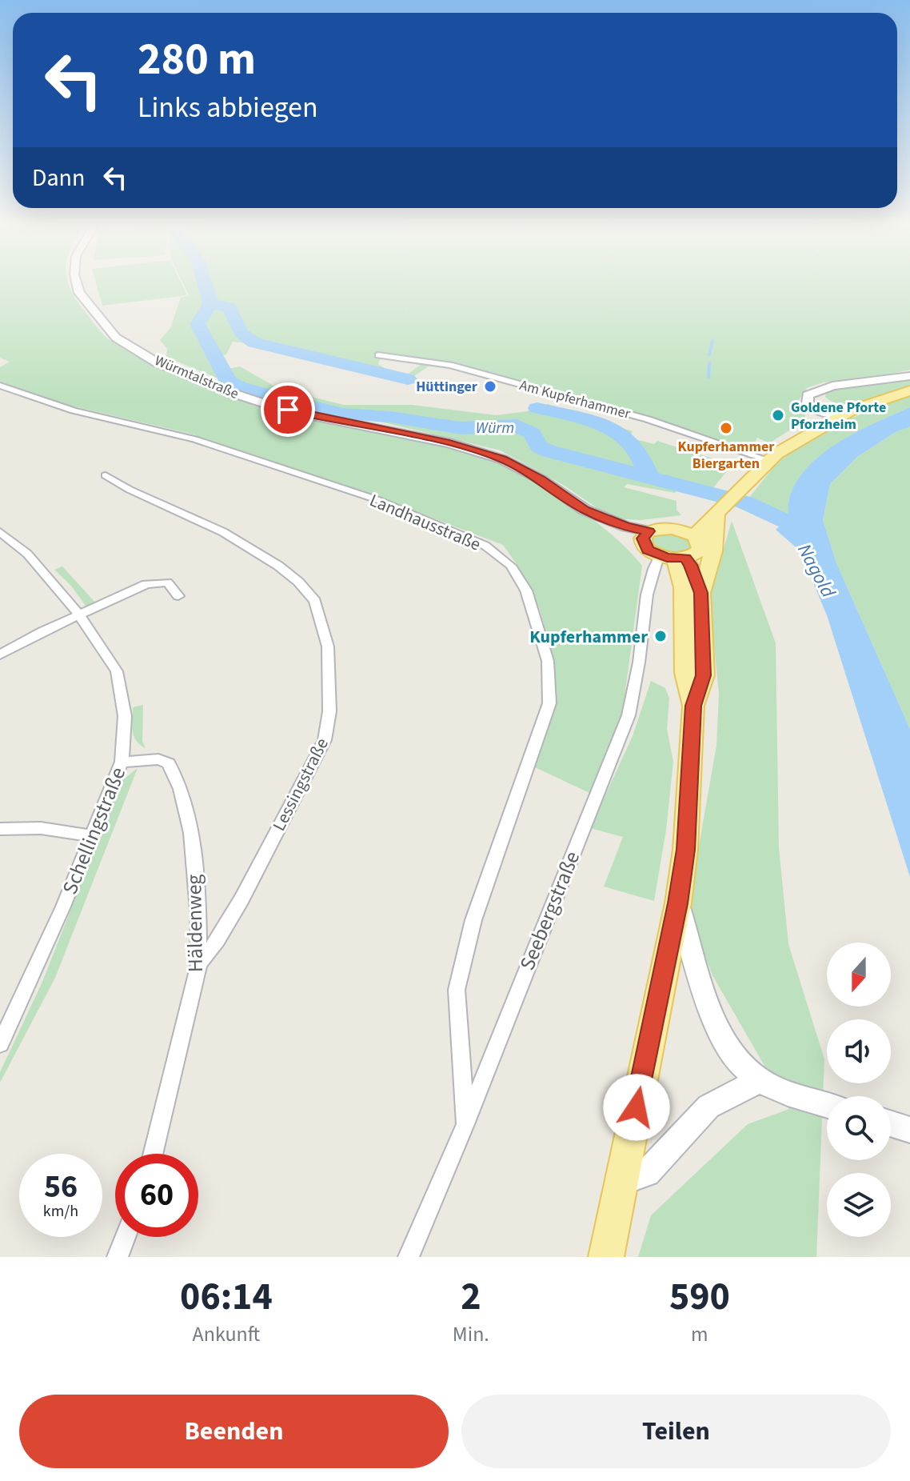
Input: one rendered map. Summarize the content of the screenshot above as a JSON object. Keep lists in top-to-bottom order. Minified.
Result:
{"streets":{"main road":["Würmtalstraße"],"street":["Am Kupferhammer","Landhausstraße","Lessingstraße","Schellingstraße","Seebergstraße","Häldenweg"]},"crossings":[["Landhausstraße","Seebergstraße"],["Lessingstraße","Häldenweg"],["Schellingstraße","Häldenweg"]],"water":["Würm","Nagold"],"places":["Hüttinger","Goldene Pforte Pforzheim","Kupferhammer Biergarten","Kupferhammer"],"north":"bottom","page":{"turn":["280 m","Links abbiegen"],"then":"Dann","speed":"56 km/h","limit":"60","eta":["06:14","Ankunft","2","Min.","590","m"],"buttons":["Beenden","Teilen"]}}
